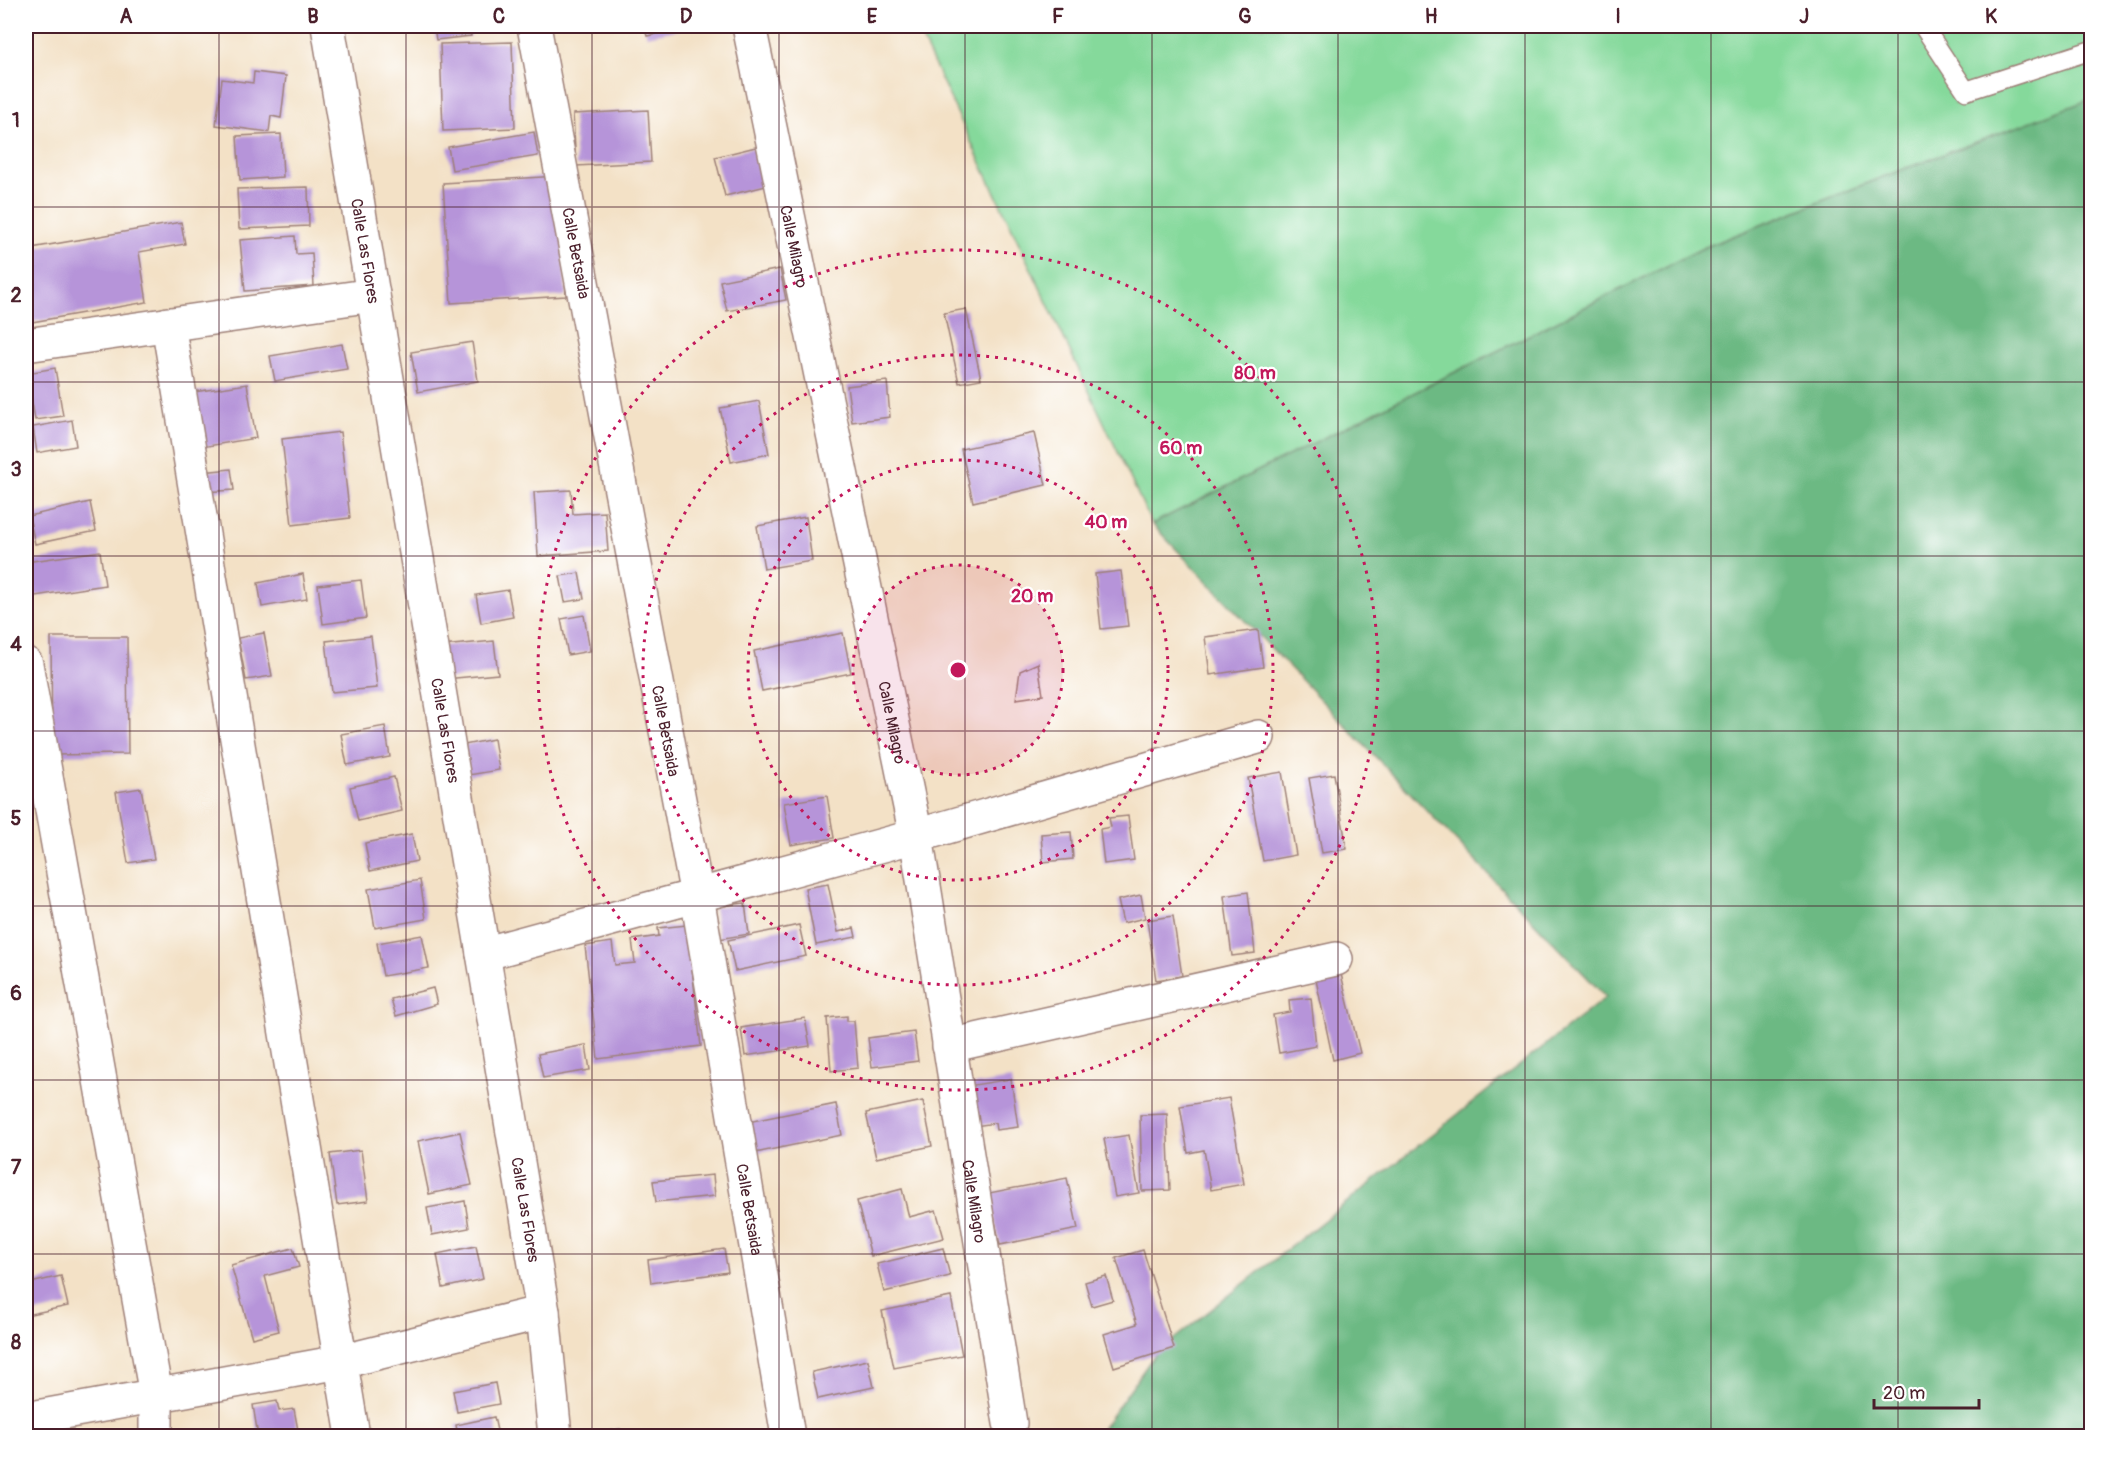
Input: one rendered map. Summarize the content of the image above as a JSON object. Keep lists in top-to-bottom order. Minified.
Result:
{"streets":{"street":["Calle Milagro","Calle Las Flores","Calle Betsaida"]},"scale_bar":"20 m","grid":{"columns":["A","B","C","D","E","F","G","H","I","J","K"],"rows":["1","2","3","4","5","6","7","8"]},"rings":["80 m","60 m","40 m","20 m"]}
